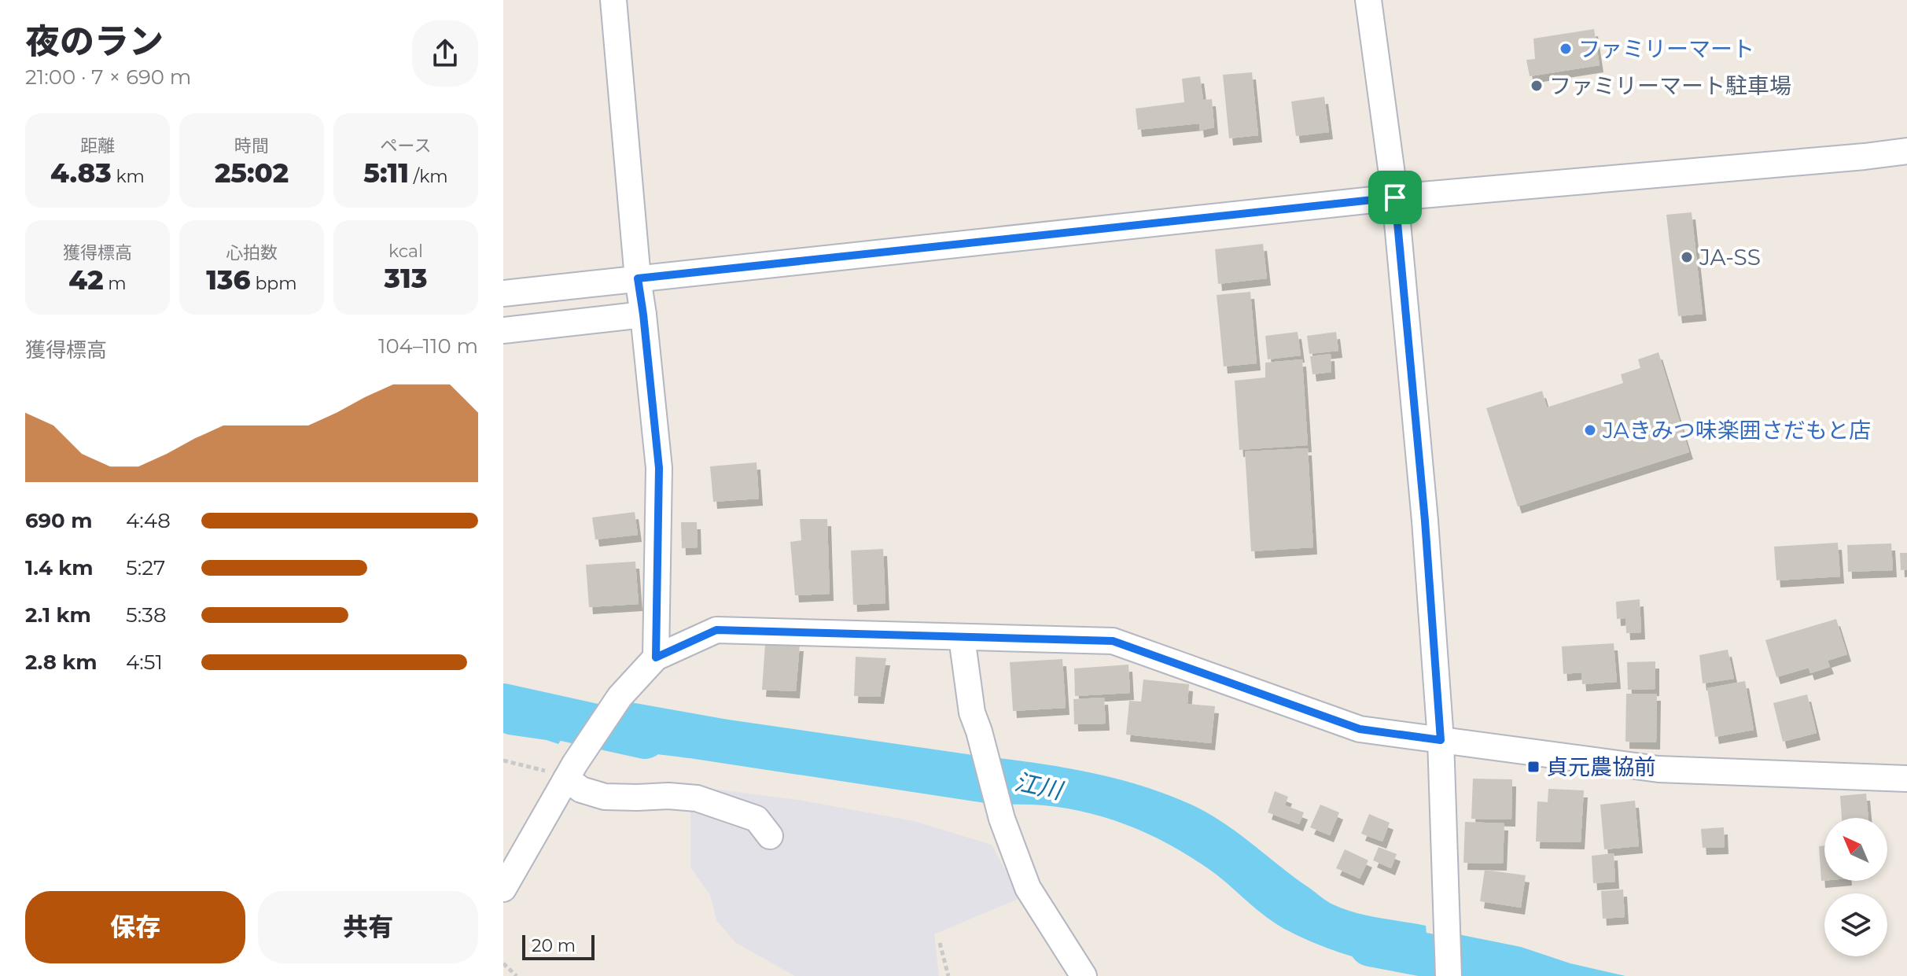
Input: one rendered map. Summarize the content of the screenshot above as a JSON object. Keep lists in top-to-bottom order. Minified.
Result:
{"water":["江川"],"places":{"other":["ファミリーマート","ファミリーマート駐車場","JA-SS","JAきみつ味楽囲さだもと店"],"transit":["貞元農協前"]},"scale_bar":"20 m","north":"top left","page":{"heading":["夜のラン","21:00 · 7 × 690 m"],"stats":[["距離","4.83 km"],["時間","25:02"],["ペース","5:11 /km"],["獲得標高","42 m"],["心拍数","136 bpm"],["kcal","313"]],"chart":["獲得標高","104–110 m"],"list":[{"name":"690 m","note":"4:48"},{"name":"1.4 km","note":"5:27"},{"name":"2.1 km","note":"5:38"},{"name":"2.8 km","note":"4:51"}],"buttons":["保存","共有"],"scale":"20 m"}}
